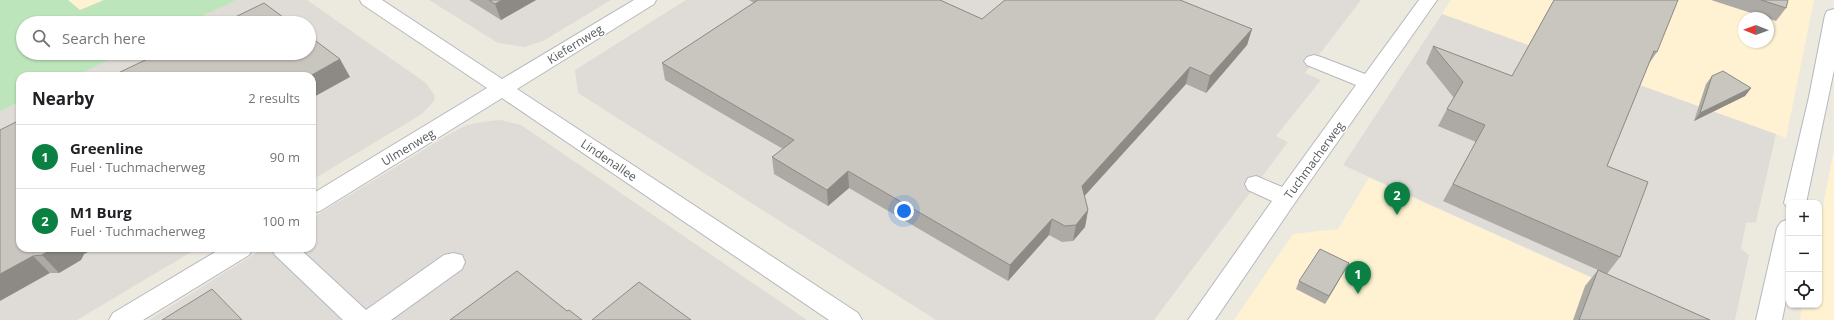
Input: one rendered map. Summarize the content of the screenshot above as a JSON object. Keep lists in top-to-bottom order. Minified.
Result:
{"streets":{"street":["Kiefernweg","Ulmenweg","Lindenallee","Tuchmacherweg"]},"crossings":[["Kiefernweg","Ulmenweg"],["Kiefernweg","Lindenallee"],["Ulmenweg","Lindenallee"]],"north":"left","page":{"search":"Search here","heading":["Nearby","2 results"],"list":[{"mark":"1","name":"Greenline","note":"Fuel · Tuchmacherweg","value":"90 m"},{"mark":"2","name":"M1 Burg","note":"Fuel · Tuchmacherweg","value":"100 m"}],"pins":["2","1"],"map_buttons":["+","−"]}}
